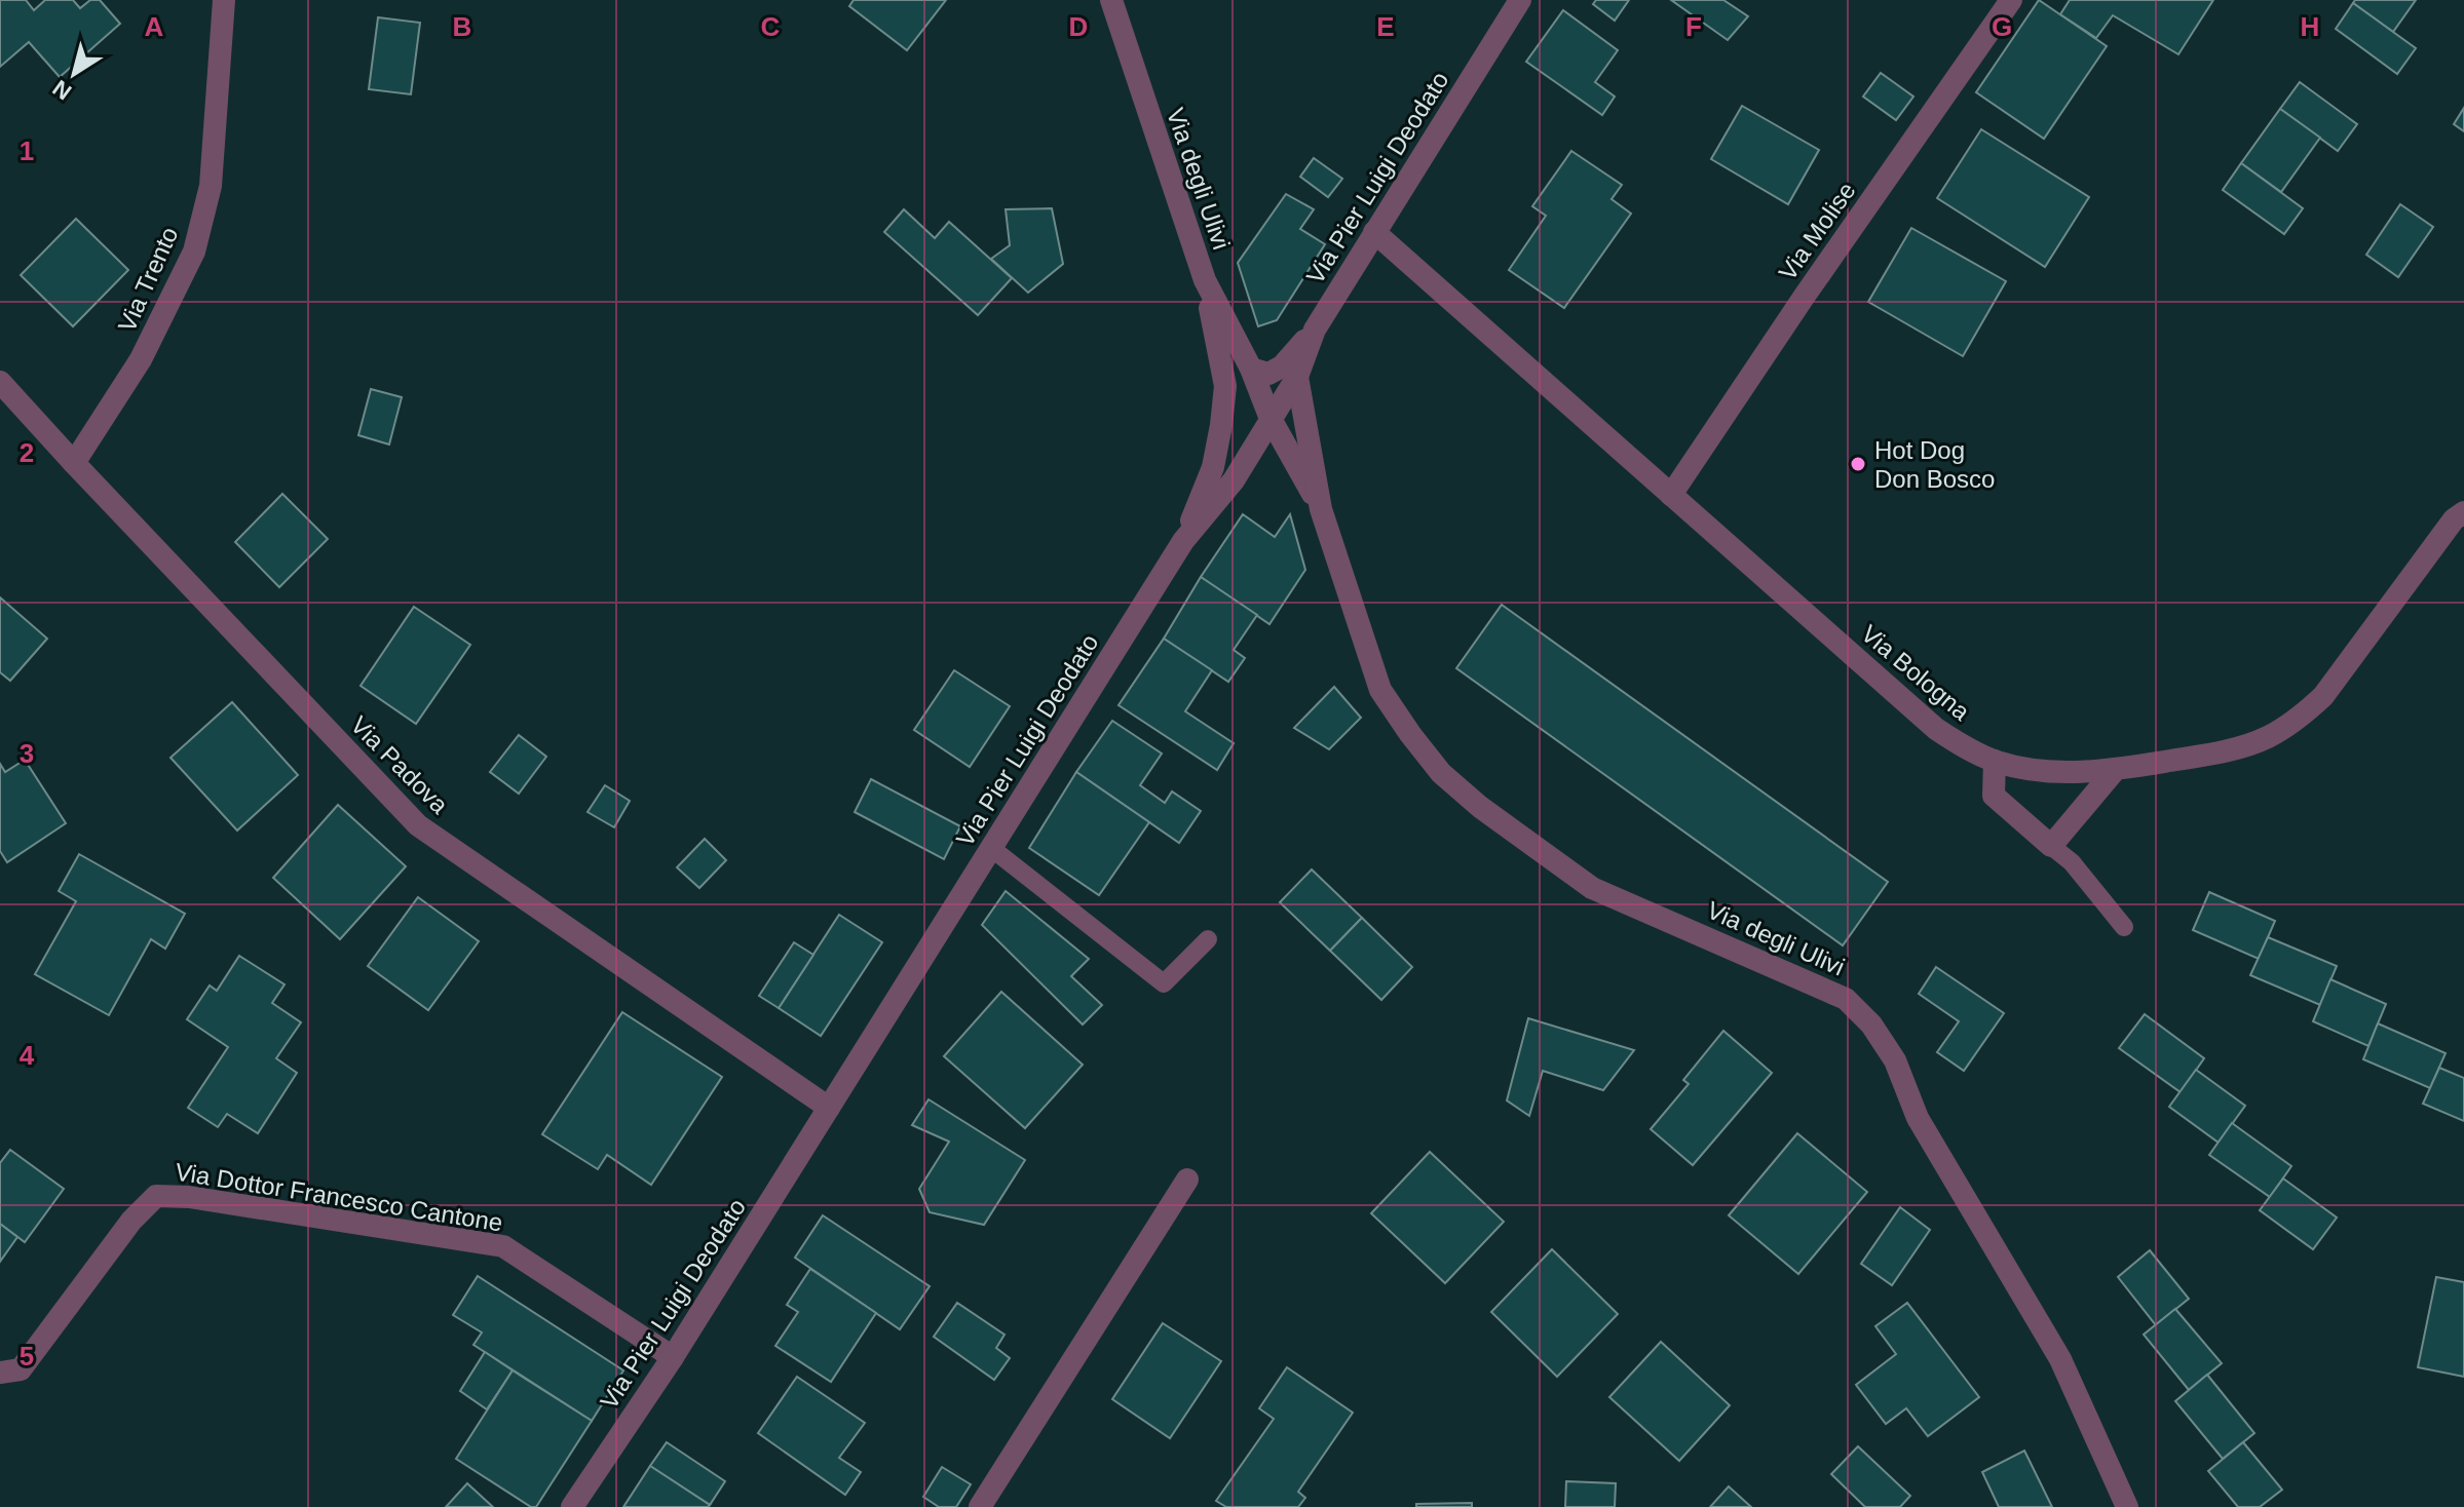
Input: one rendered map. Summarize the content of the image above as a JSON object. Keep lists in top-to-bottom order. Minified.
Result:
{"streets":{"street":["Via Pier Luigi Deodato","Via degli Ulivi","Via Molise","Via Trento","Via Bologna","Via Padova","Via Dottor Francesco Cantone"]},"crossings":[["Via Pier Luigi Deodato","Via degli Ulivi"],["Via Pier Luigi Deodato","Via Bologna"],["Via Pier Luigi Deodato","Via Padova"],["Via Pier Luigi Deodato","Via Dottor Francesco Cantone"],["Via Molise","Via Bologna"],["Via Trento","Via Padova"]],"places":["Hot Dog Don Bosco"],"north":"bottom left","grid":{"columns":["A","B","C","D","E","F","G","H"],"rows":["1","2","3","4","5"]}}
